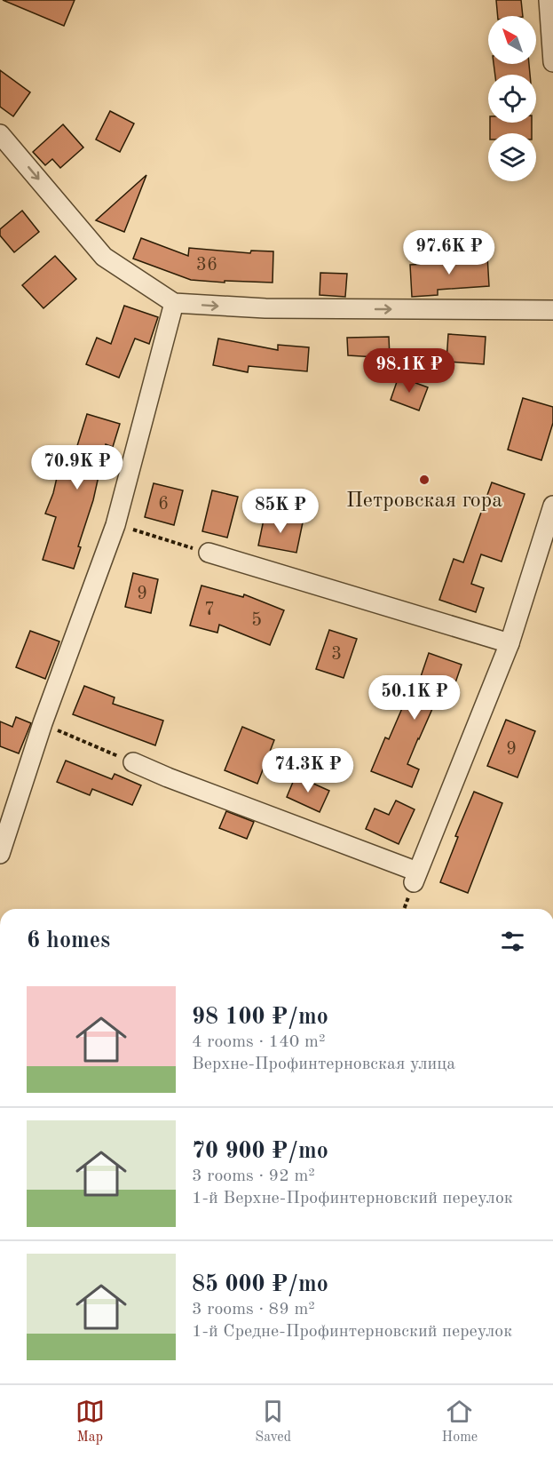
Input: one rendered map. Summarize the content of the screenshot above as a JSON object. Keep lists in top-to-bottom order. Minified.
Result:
{"places":["Петровская гора"],"house_numbers":["36","6","9","7","5","3","9"],"north":"top left","page":{"price":["97.6K ₽","98.1K ₽","70.9K ₽","85K ₽","50.1K ₽","74.3K ₽"],"heading":"6 homes","list":[{"name":"98 100 ₽/mo","note":"4 rooms · 140 m² · Верхне-Профинтерновская улица"},{"name":"70 900 ₽/mo","note":"3 rooms · 92 m² · 1-й Верхне-Профинтерновский переулок"},{"name":"85 000 ₽/mo","note":"3 rooms · 89 m² · 1-й Средне-Профинтерновский переулок"}],"tabs":["Map","Saved","Home"]}}
